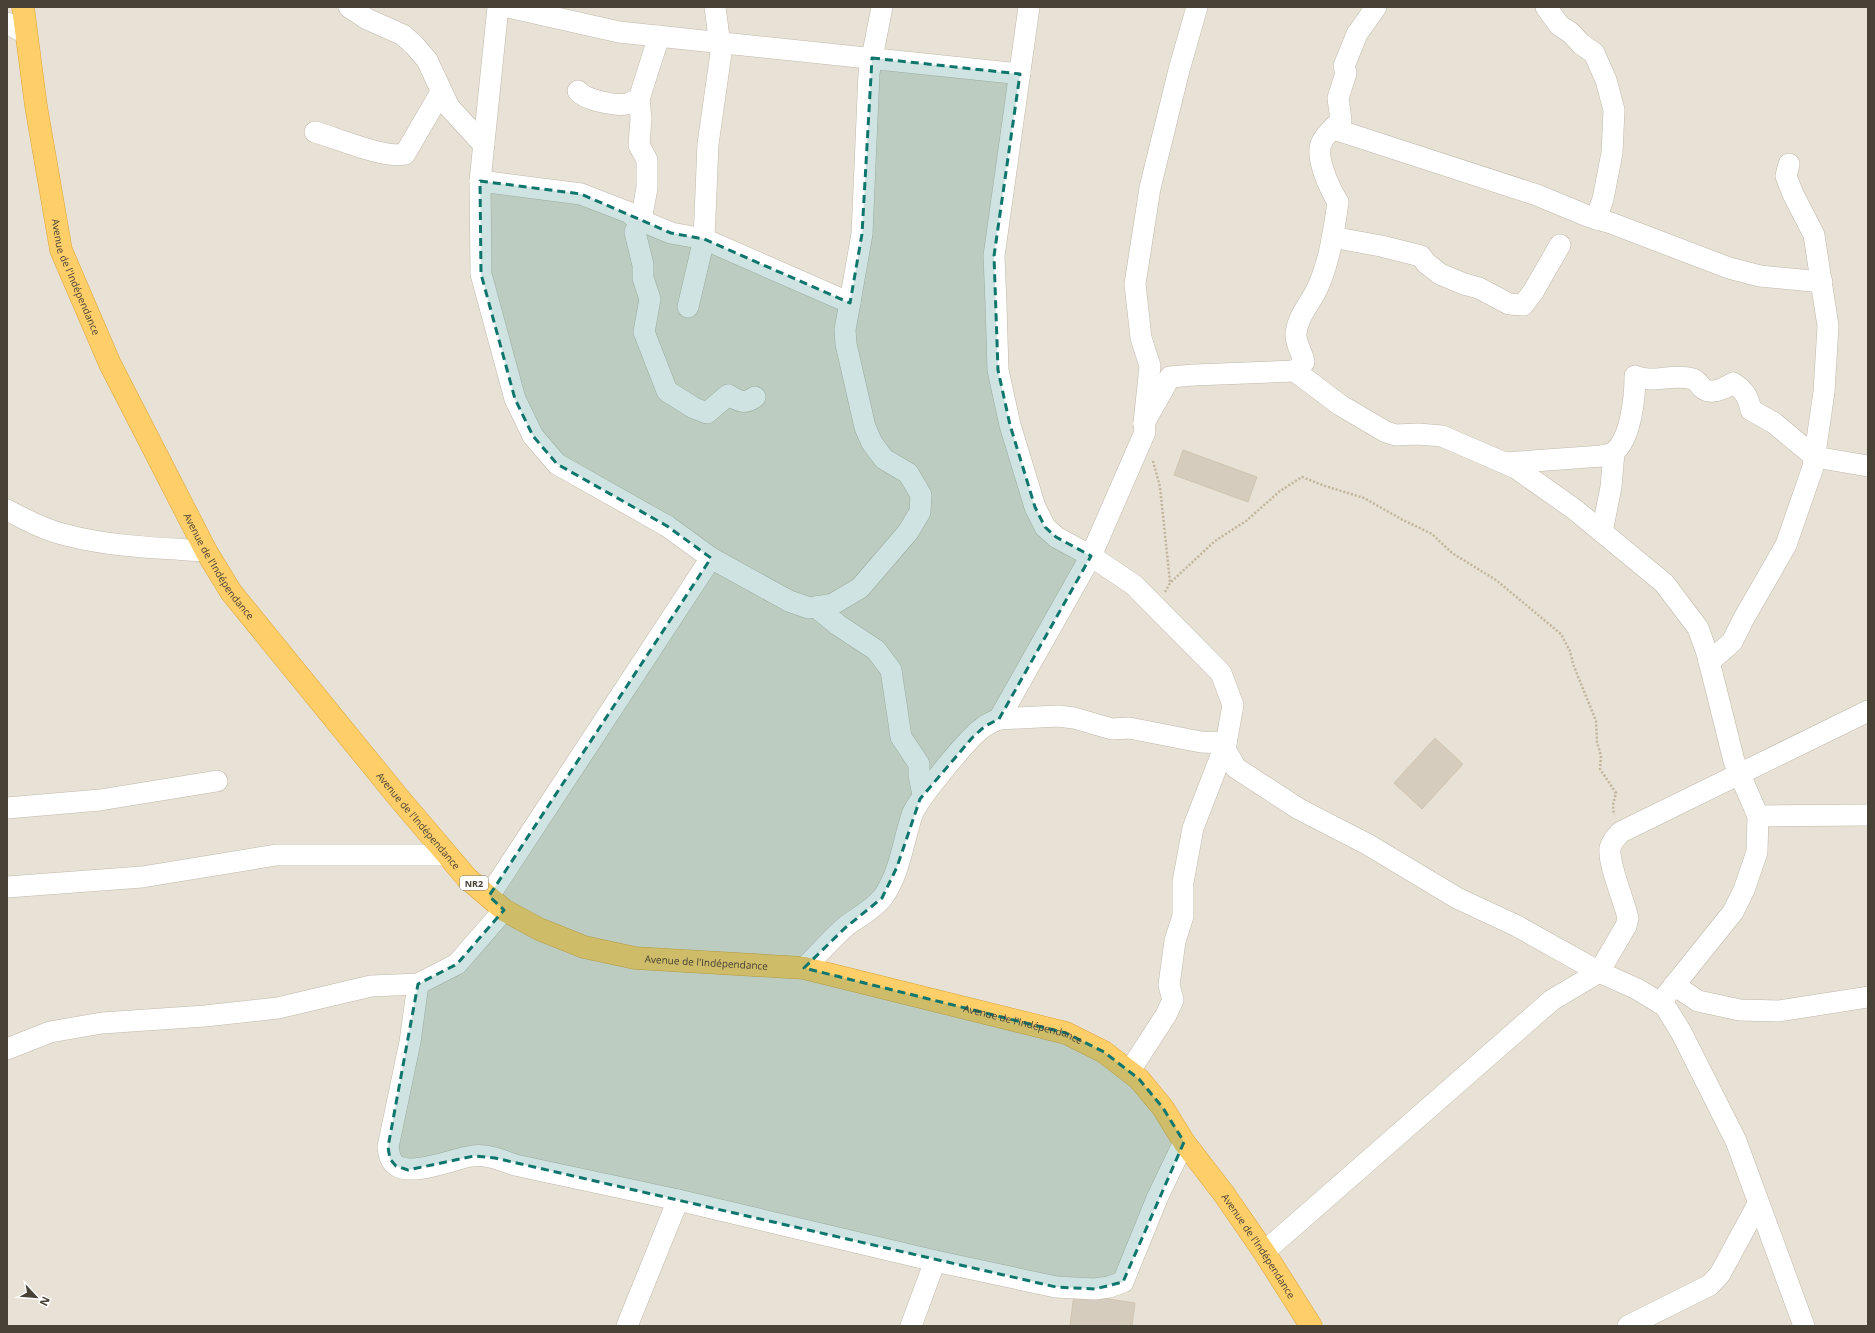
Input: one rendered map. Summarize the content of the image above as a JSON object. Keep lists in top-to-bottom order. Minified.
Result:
{"streets":{"highway":["Avenue de l'Indépendance","NR2"]},"north":"bottom right"}
